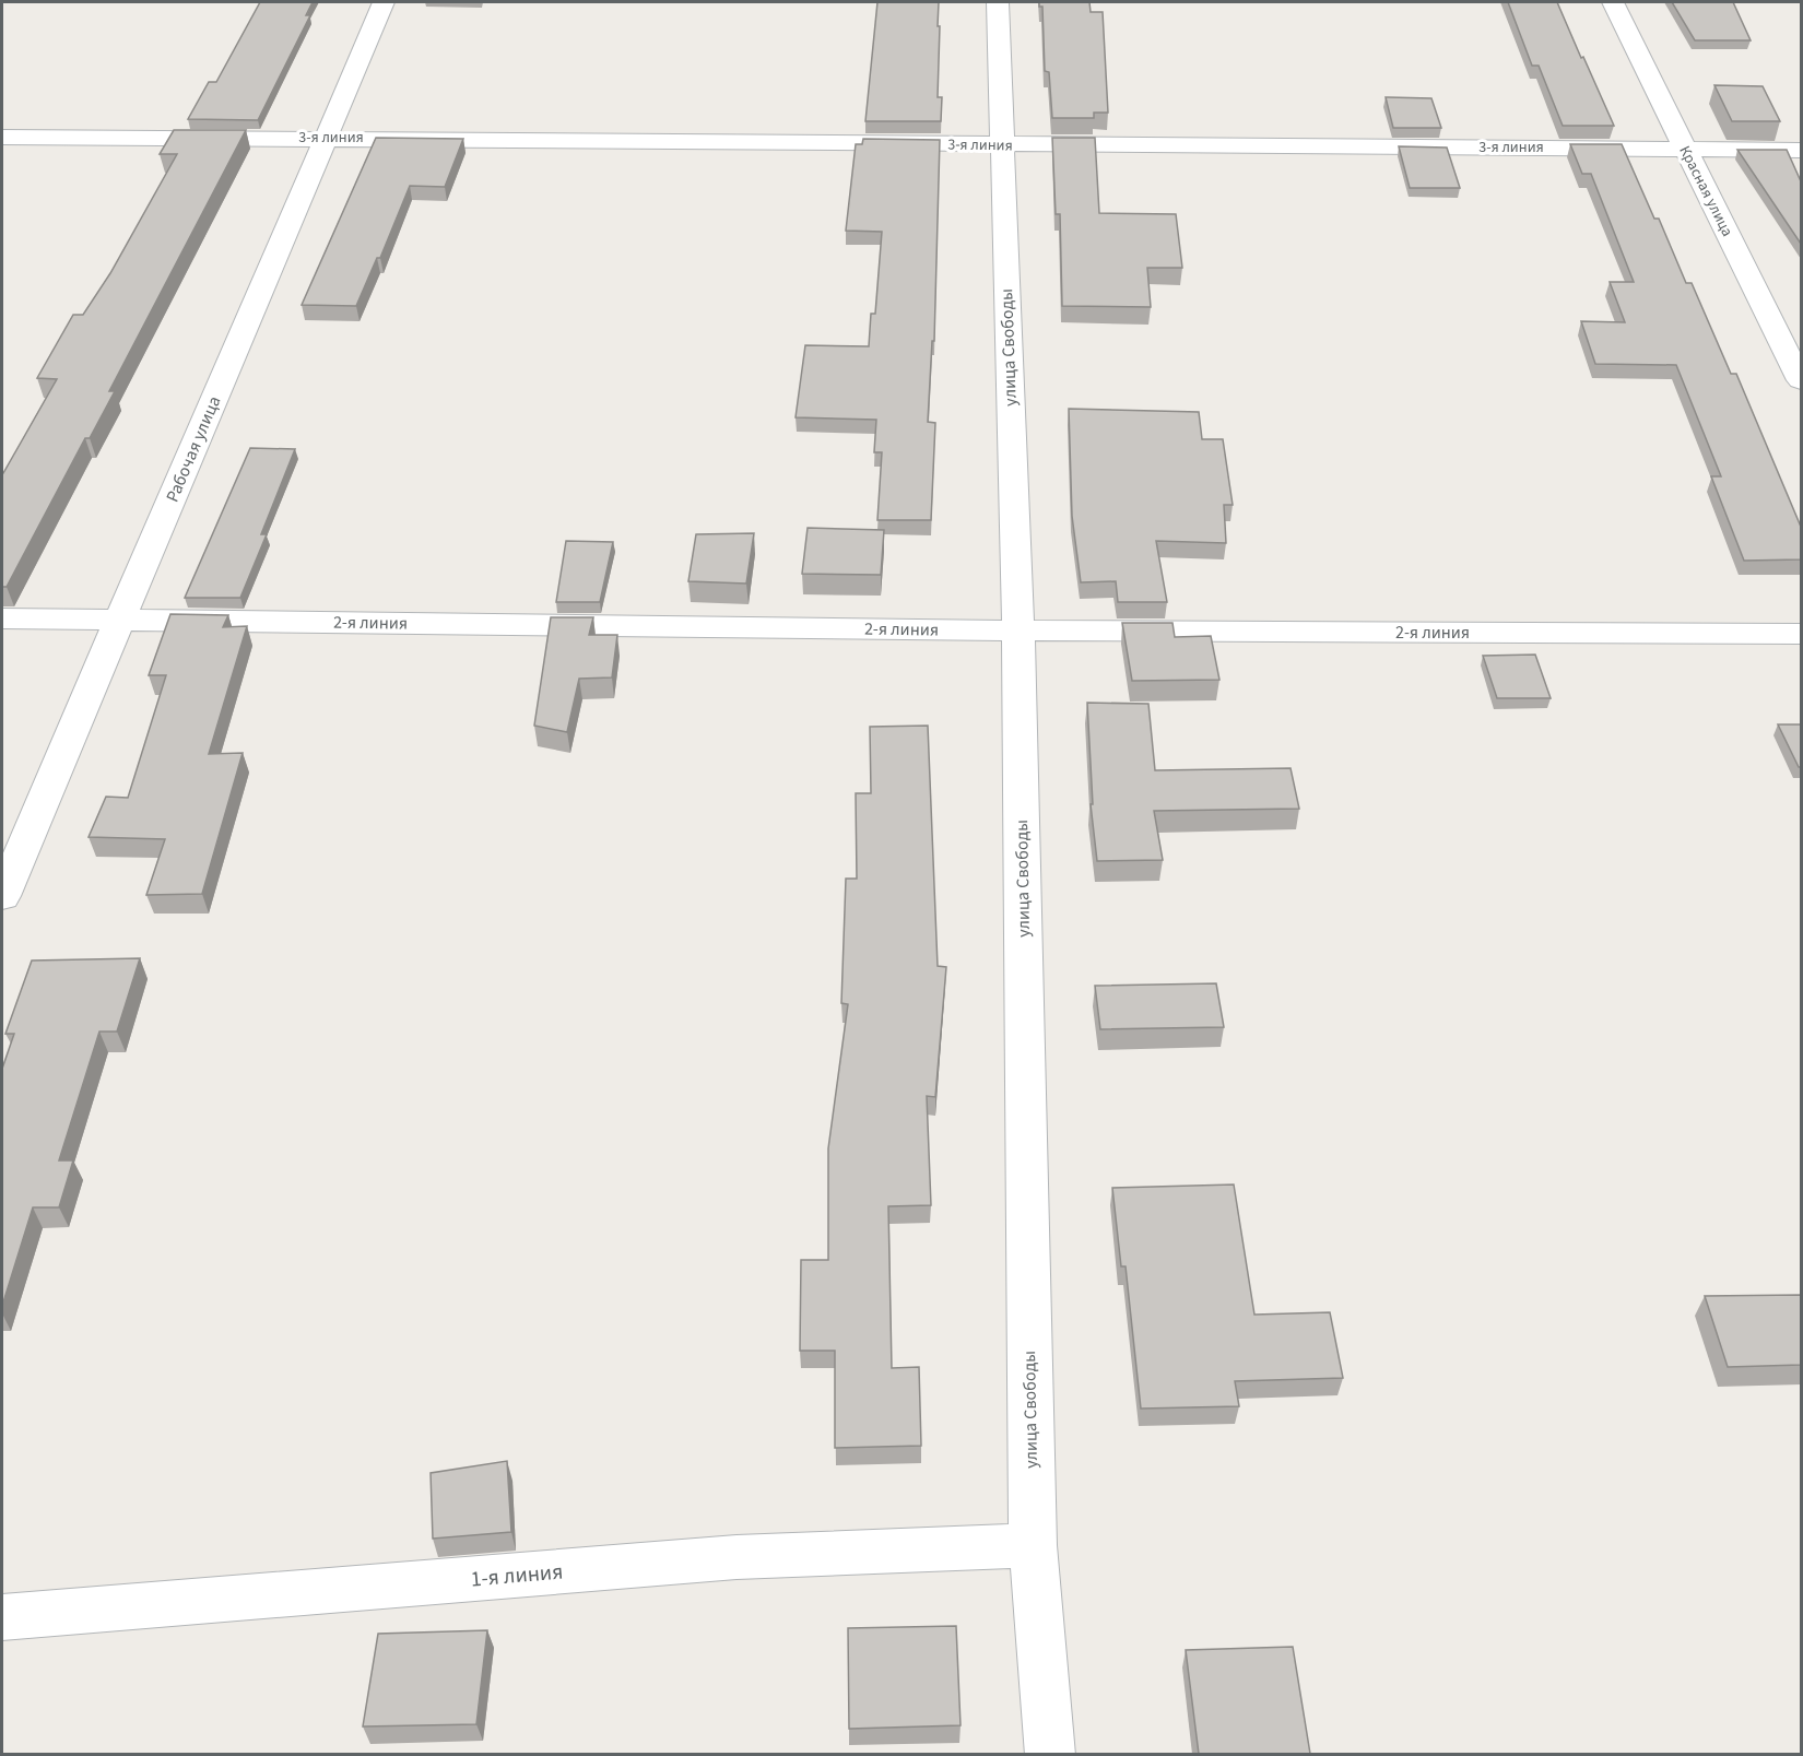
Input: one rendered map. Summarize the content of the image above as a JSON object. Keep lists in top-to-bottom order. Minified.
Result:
{"streets":{"street":["3-я линия","Красная улица","улица Свободы","Рабочая улица","2-я линия","1-я линия"]},"crossings":[["3-я линия","Красная улица"],["3-я линия","улица Свободы"],["3-я линия","Рабочая улица"],["улица Свободы","2-я линия"],["улица Свободы","1-я линия"],["Рабочая улица","2-я линия"]]}
